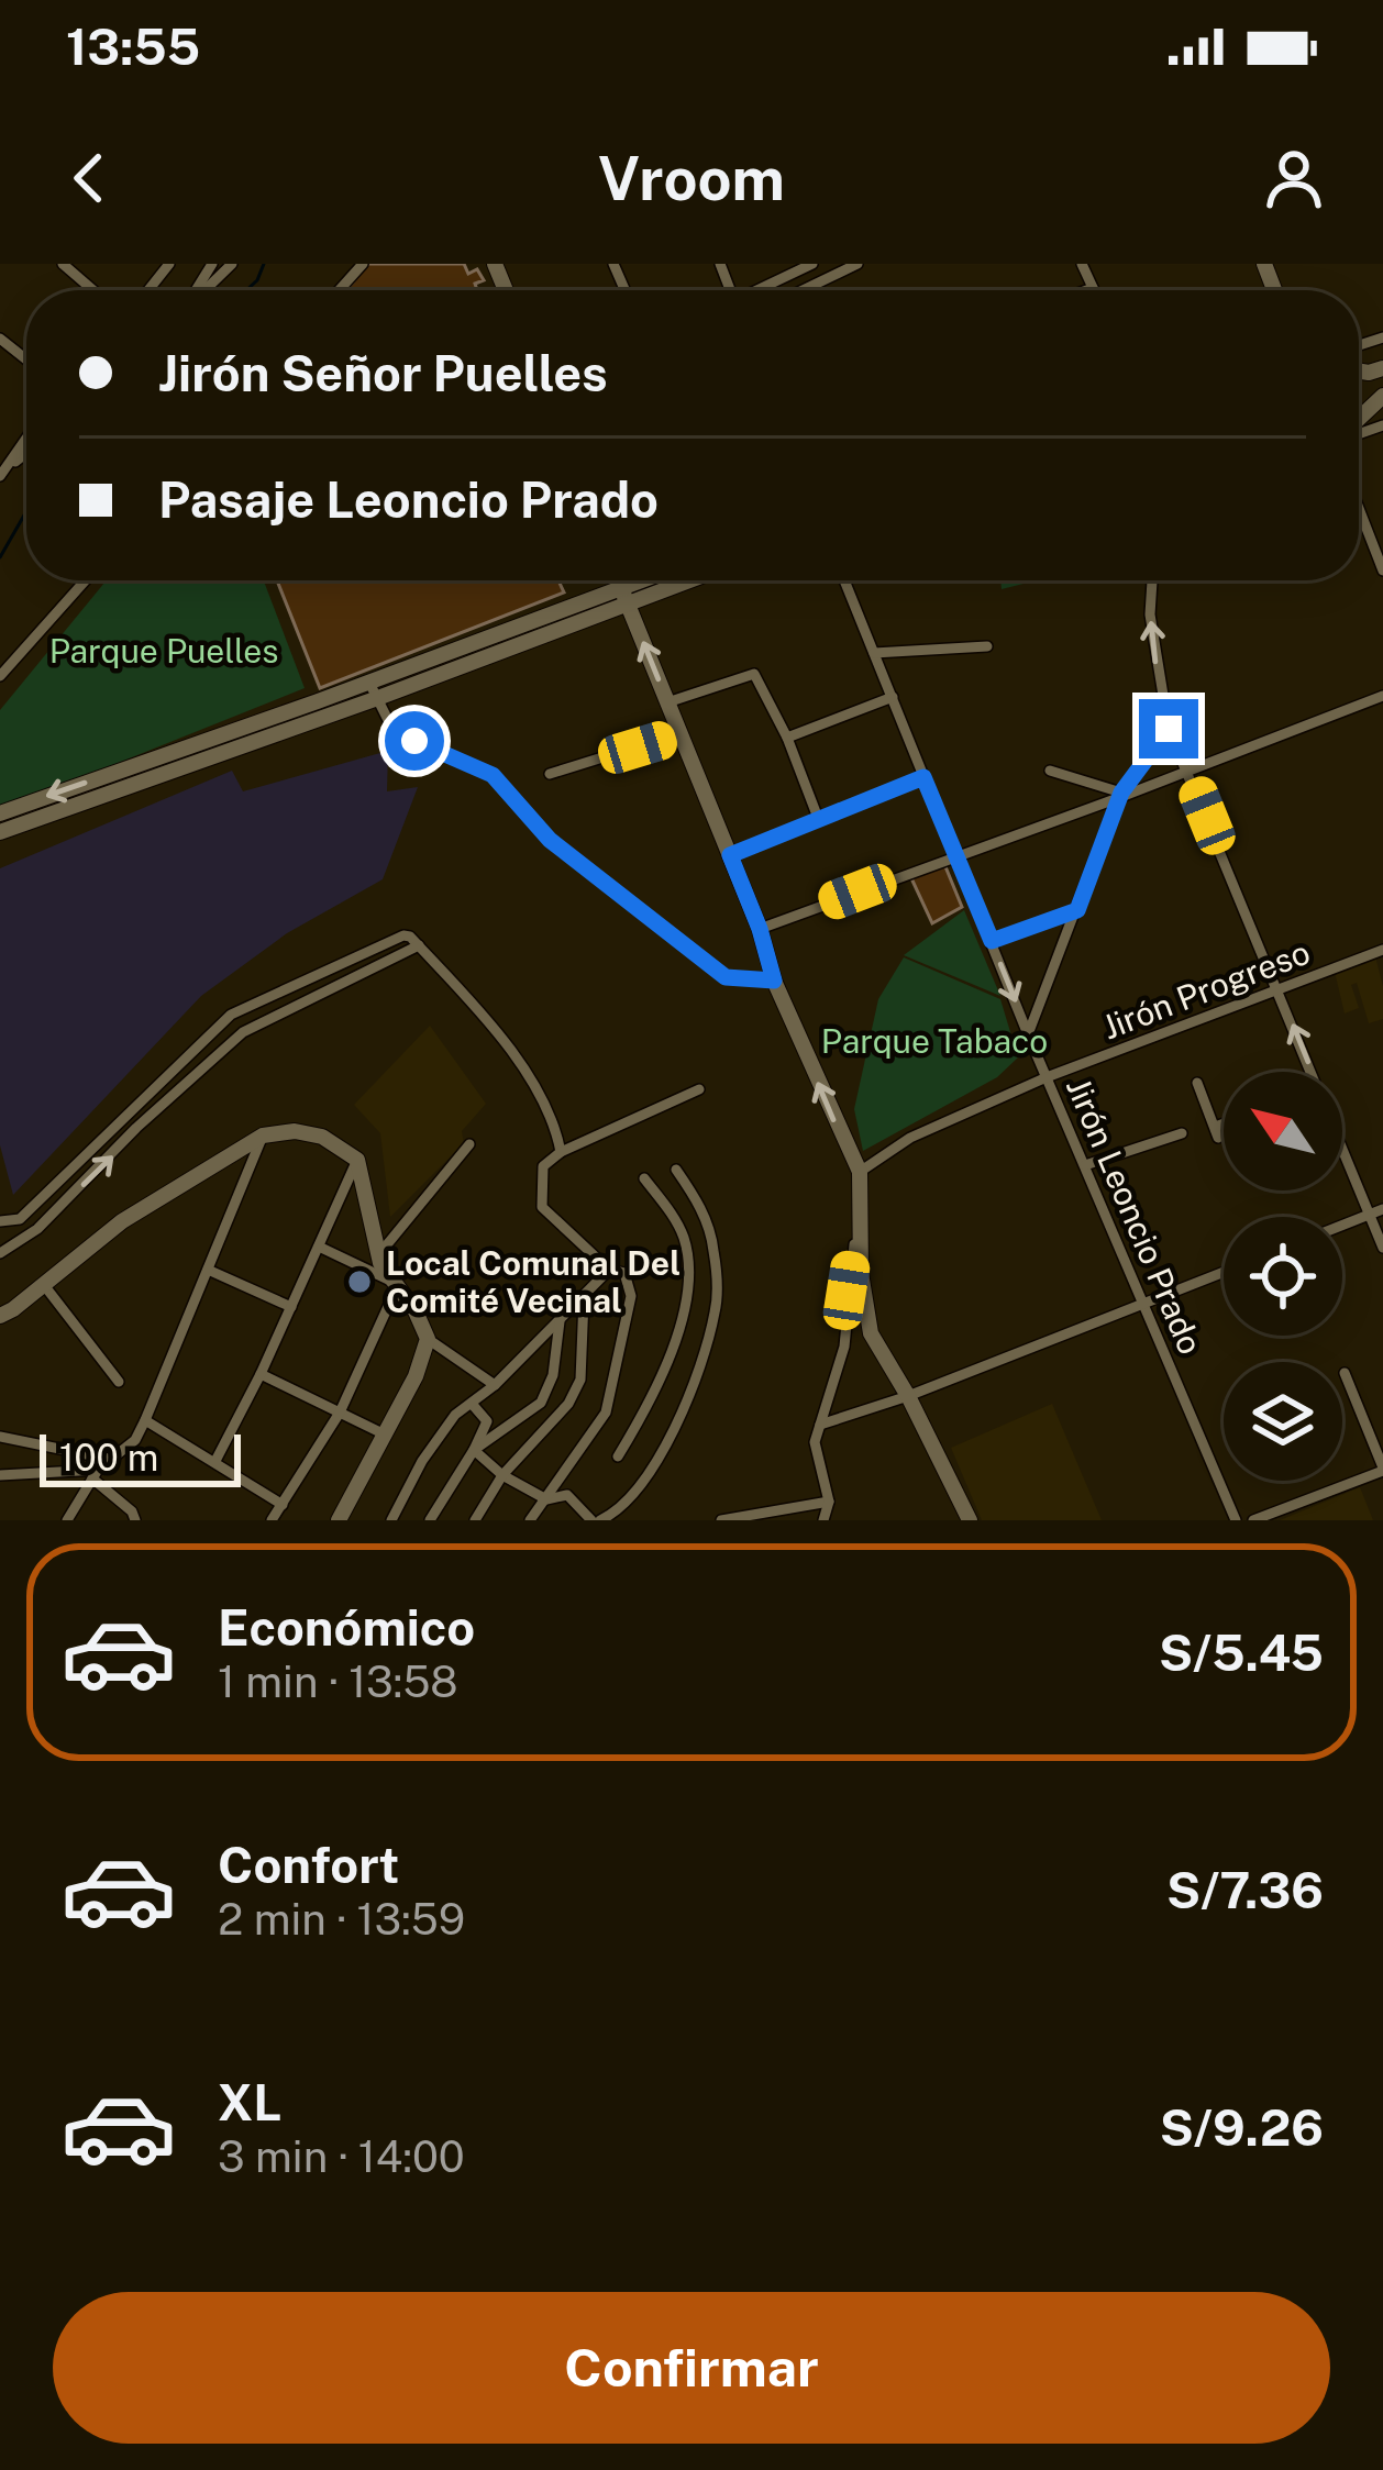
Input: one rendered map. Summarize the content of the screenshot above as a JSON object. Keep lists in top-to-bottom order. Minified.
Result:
{"streets":{"street":["Jirón Progreso","Jirón Leoncio Prado"]},"crossings":[["Jirón Progreso","Jirón Leoncio Prado"]],"parks":["Parque Puelles","Parque Tabaco"],"places":["Local Comunal Del Comité Vecinal"],"scale_bar":"100 m","north":"top left","page":{"status":"13:55","header":"Vroom","banner":["Jirón Señor Puelles","Pasaje Leoncio Prado"],"scale":"100 m","list":[{"name":"Económico","note":"1 min · 13:58","value":"S/5.45"},{"name":"Confort","note":"2 min · 13:59","value":"S/7.36"},{"name":"XL","note":"3 min · 14:00","value":"S/9.26"}],"buttons":"Confirmar"}}
